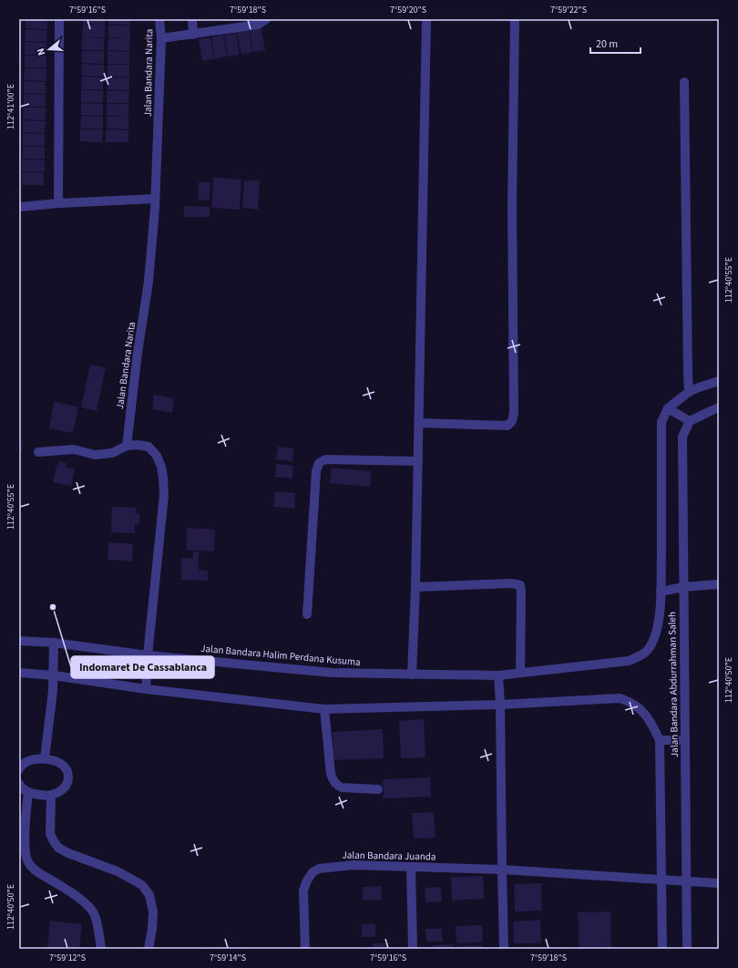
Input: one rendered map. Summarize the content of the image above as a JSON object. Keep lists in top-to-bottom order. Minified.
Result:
{"streets":{"street":["Jalan Bandara Narita","Jalan Bandara Halim Perdana Kusuma","Jalan Bandara Abdurrahman Saleh","Jalan Bandara Juanda"]},"crossings":[["Jalan Bandara Halim Perdana Kusuma","Jalan Bandara Abdurrahman Saleh"],["Jalan Bandara Abdurrahman Saleh","Jalan Bandara Juanda"]],"places":["Indomaret De Cassablanca"],"scale_bar":"20 m","north":"left","coordinates":["7°59'16\"S","7°59'18\"S","7°59'20\"S","7°59'22\"S","112°41'00\"E","112°40'55\"E","112°40'50\"E","7°59'12\"S","7°59'14\"S"]}
